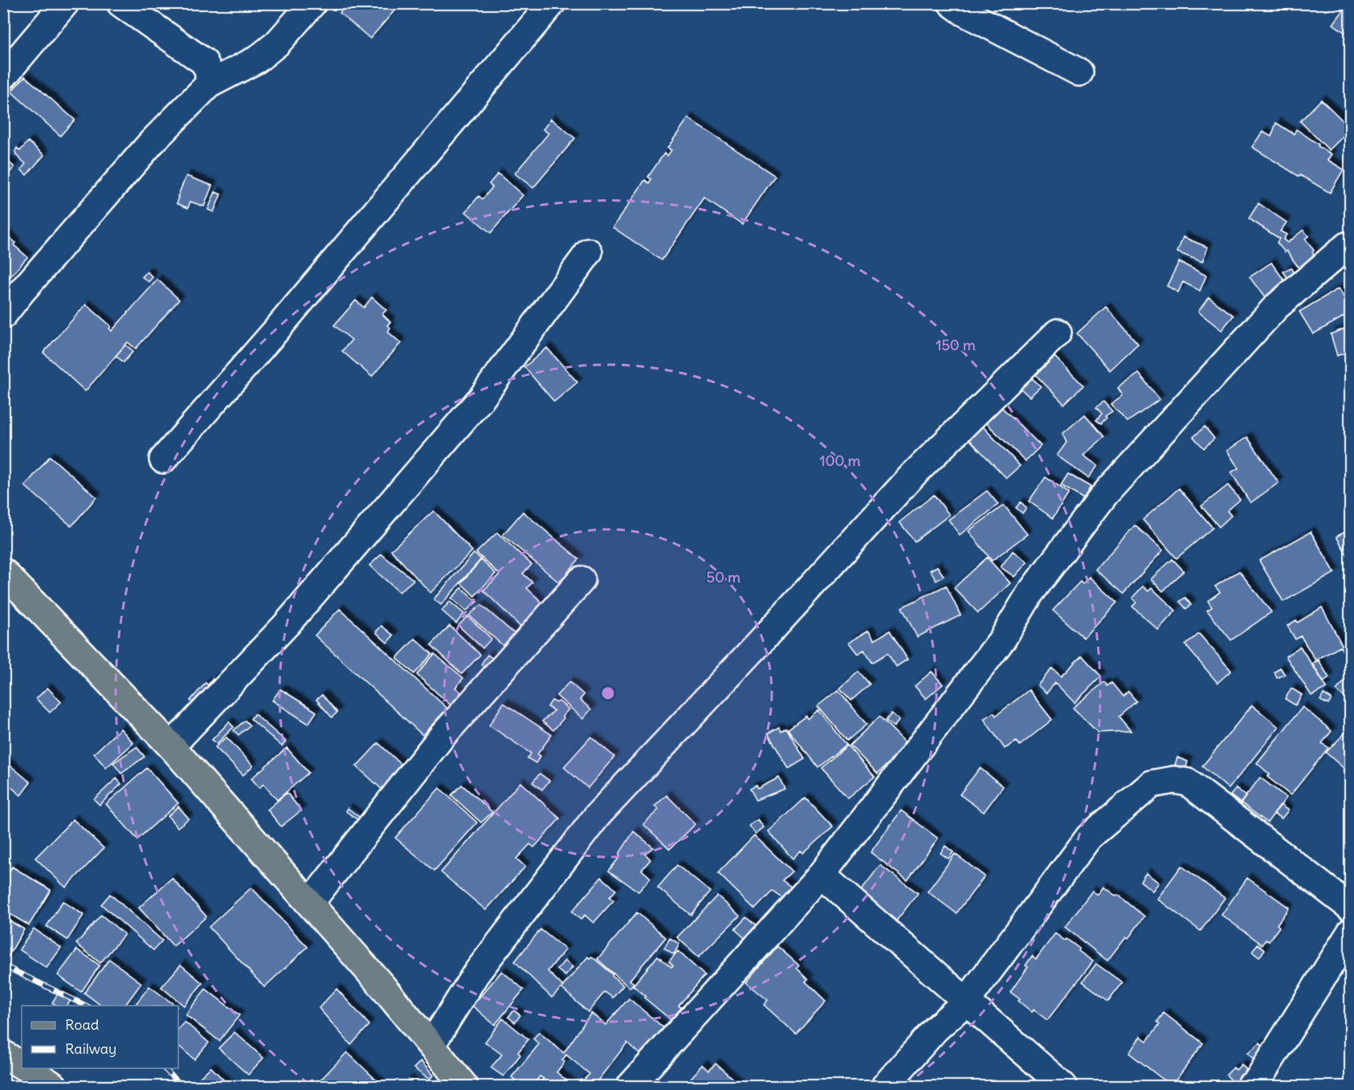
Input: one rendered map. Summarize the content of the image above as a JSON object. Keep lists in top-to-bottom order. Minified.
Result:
{"legend":["Road","Railway"],"rings":["150 m","100 m","50 m"]}
